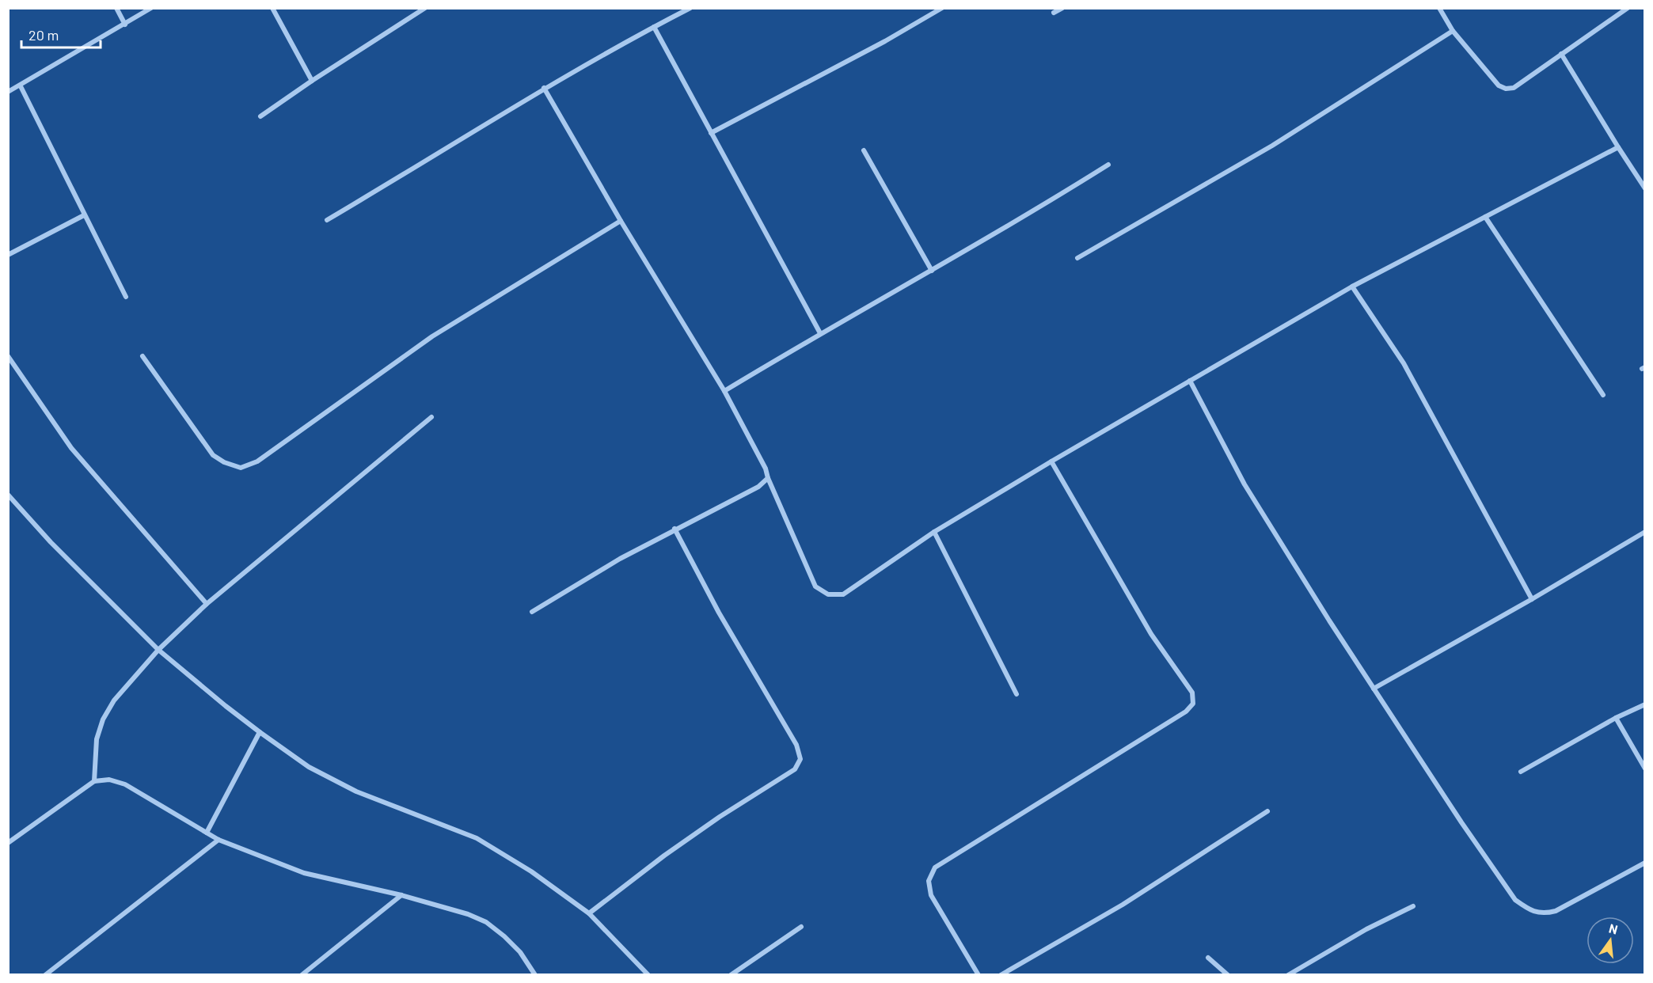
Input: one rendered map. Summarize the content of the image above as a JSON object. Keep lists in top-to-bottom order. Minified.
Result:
{"scale_bar":"20 m","north":"top"}
